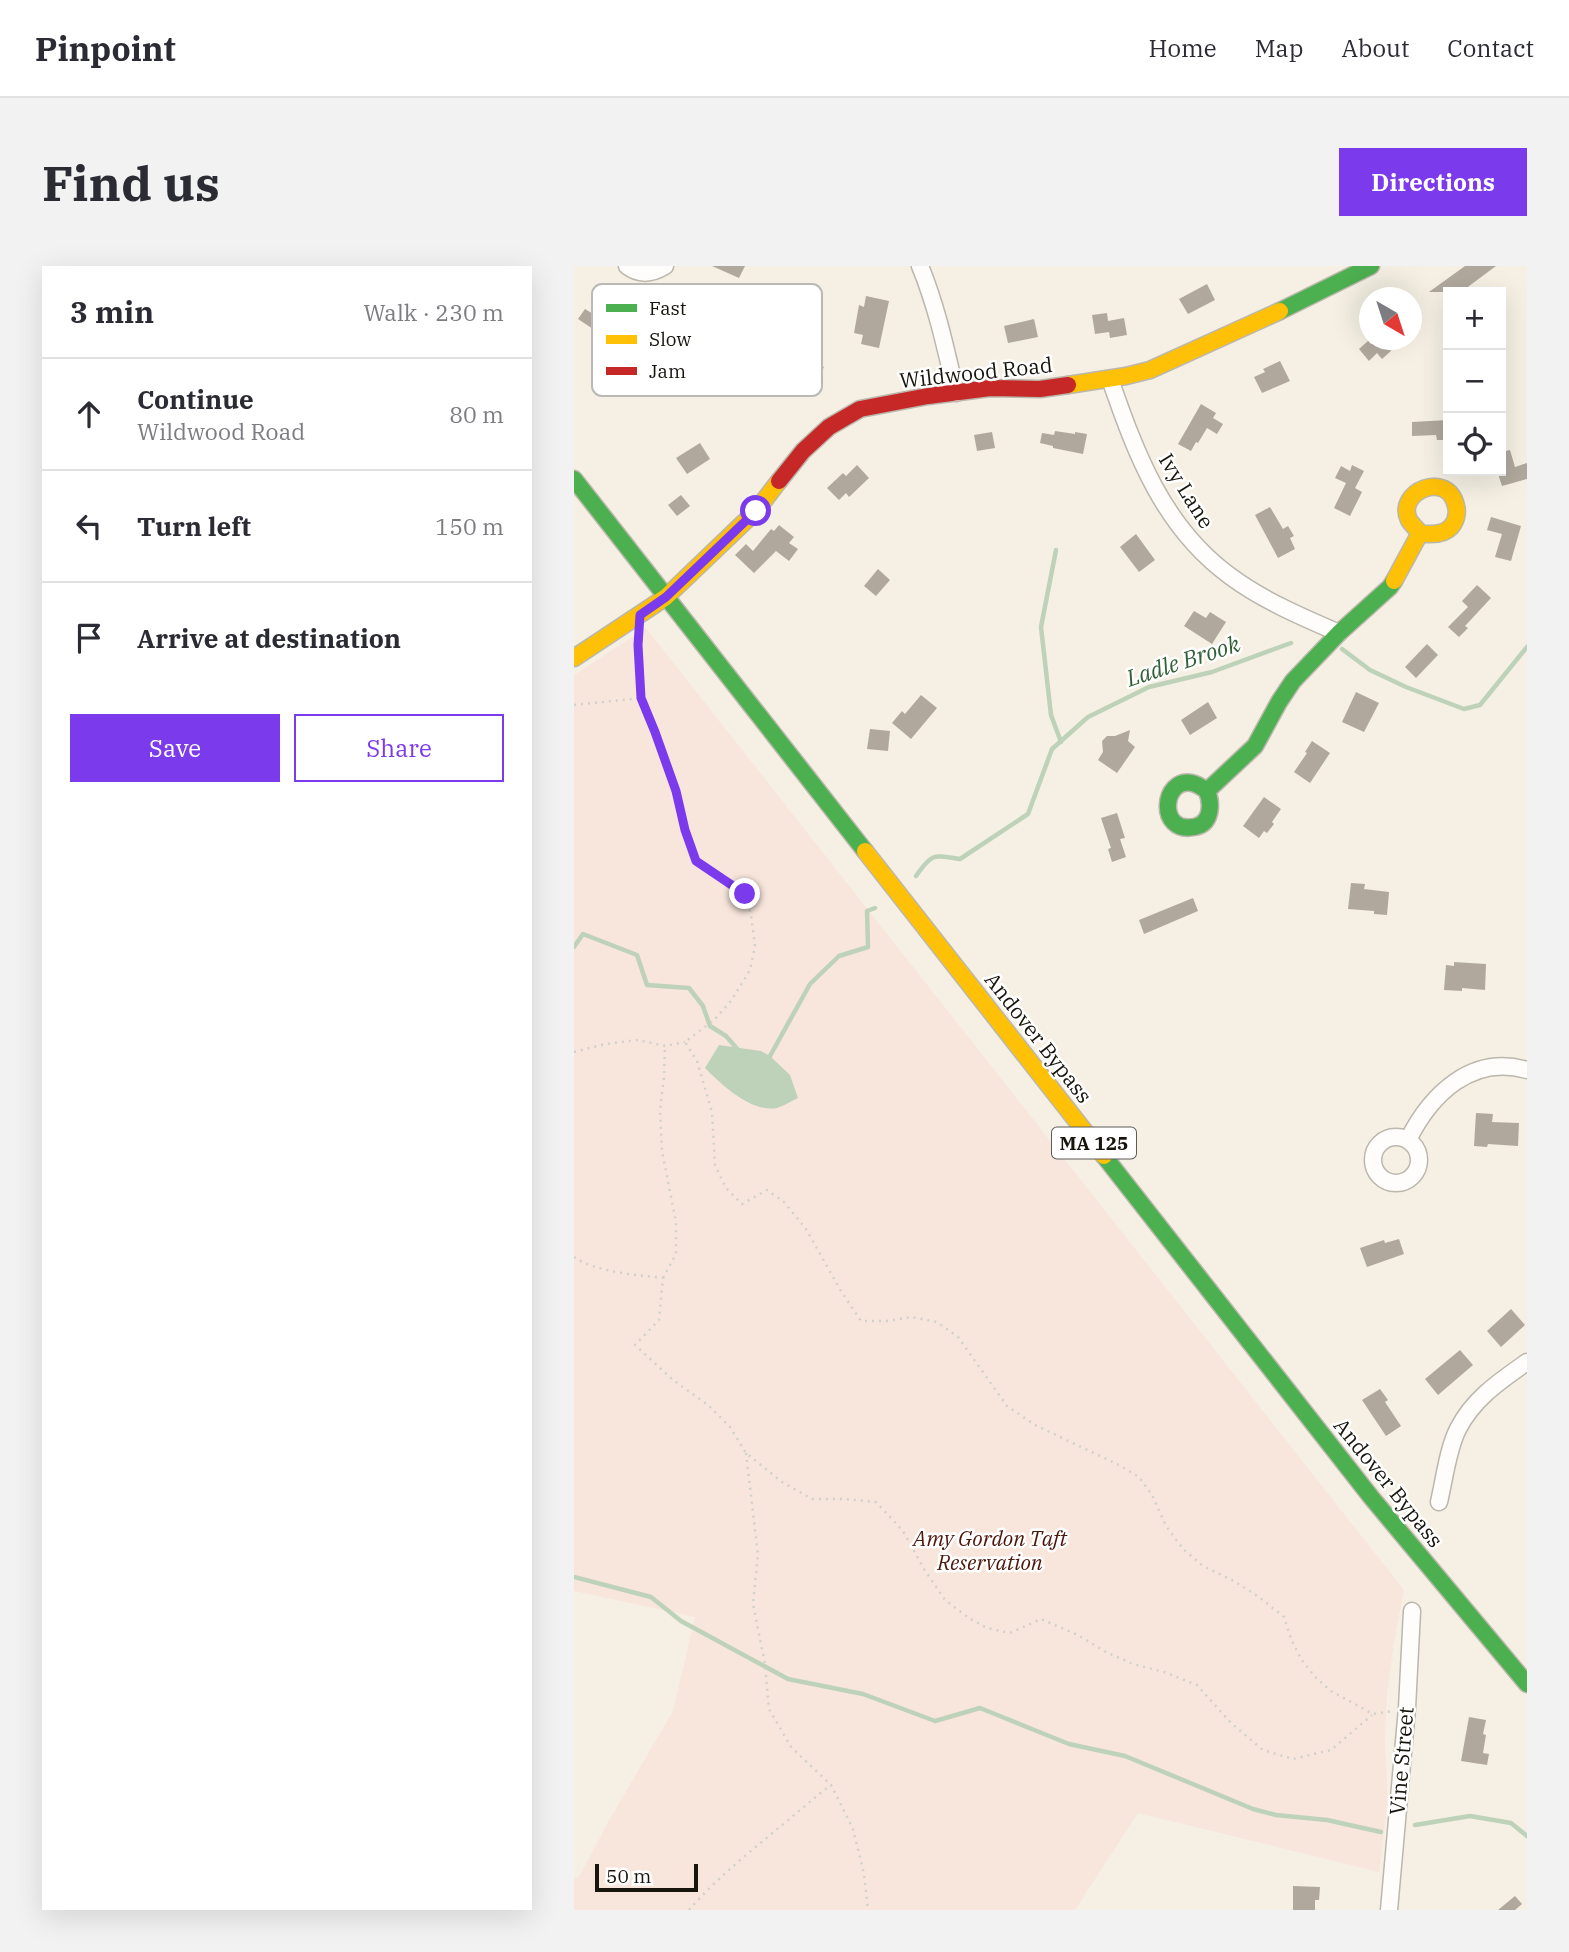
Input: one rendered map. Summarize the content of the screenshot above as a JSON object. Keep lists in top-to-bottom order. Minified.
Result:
{"streets":{"main road":["Wildwood Road","Andover Bypass","MA 125"],"street":["Ivy Lane","Vine Street"]},"crossings":[["Wildwood Road","Ivy Lane"],["Wildwood Road","Andover Bypass"]],"water":["Ladle Brook"],"parks":["Amy Gordon Taft Reservation"],"legend":["Fast","Slow","Jam"],"scale_bar":"50 m","north":"bottom right","page":{"header":"Pinpoint","nav":["Home","Map","About","Contact"],"buttons":["Directions",["Save","Share"]],"title":"Find us","heading":["3 min","Walk · 230 m"],"map_buttons":["+","−"],"list":[["Continue","Wildwood Road","80 m"],["Turn left","150 m"],"Arrive at destination"],"scale":"50 m"}}
